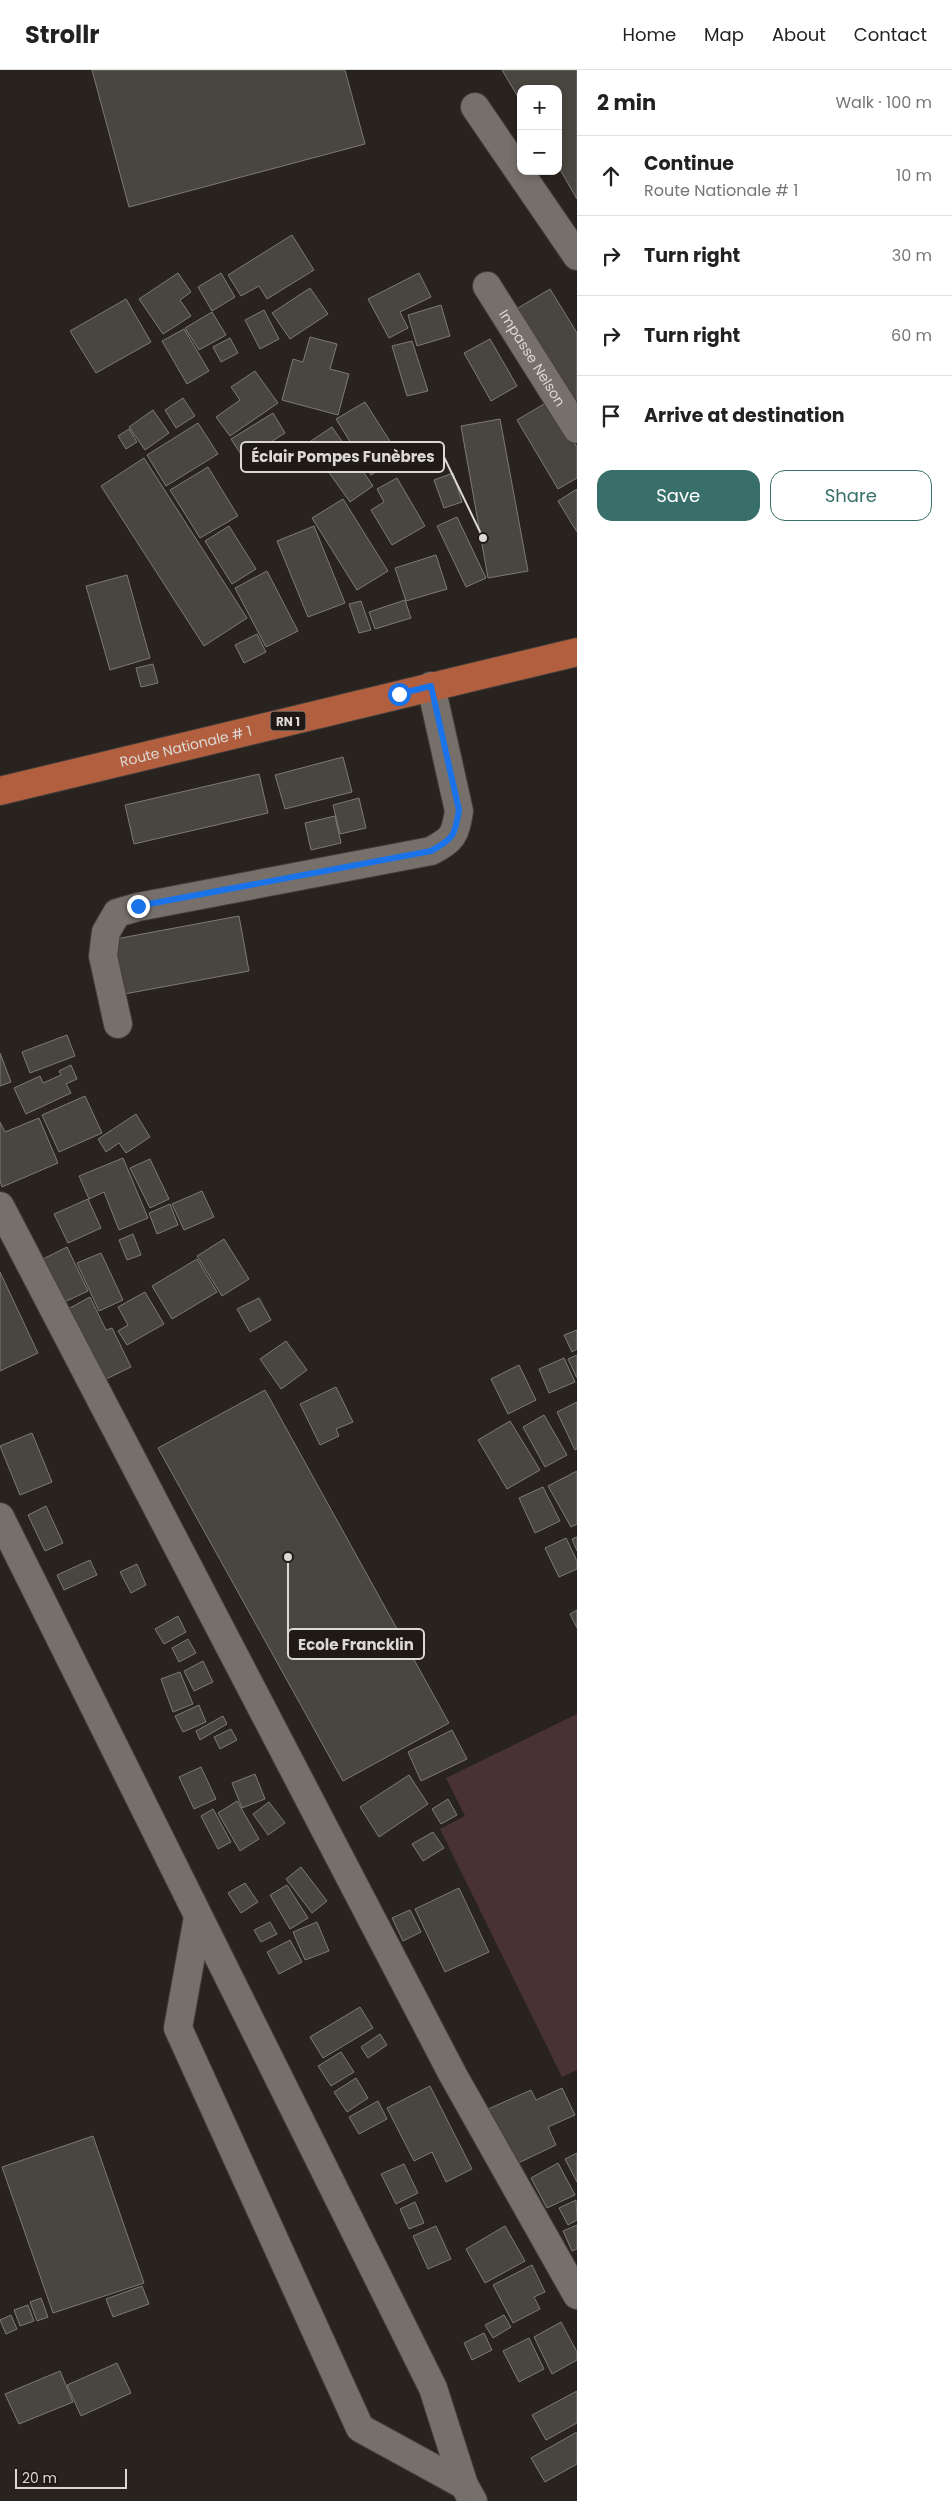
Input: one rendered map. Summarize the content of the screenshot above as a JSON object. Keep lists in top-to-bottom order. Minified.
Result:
{"streets":{"main road":["RN 1","Route Nationale # 1"],"lane":["Impasse Nelson"]},"places":["Éclair Pompes Funèbres","Ecole Francklin"],"scale_bar":"20 m","page":{"header":"Strollr","nav":["Home","Map","About","Contact"],"heading":["2 min","Walk · 100 m"],"map_buttons":["+","−"],"list":[["Continue","Route Nationale # 1","10 m"],["Turn right","30 m"],["Turn right","60 m"],"Arrive at destination"],"buttons":["Save","Share"],"scale":"20 m"}}
